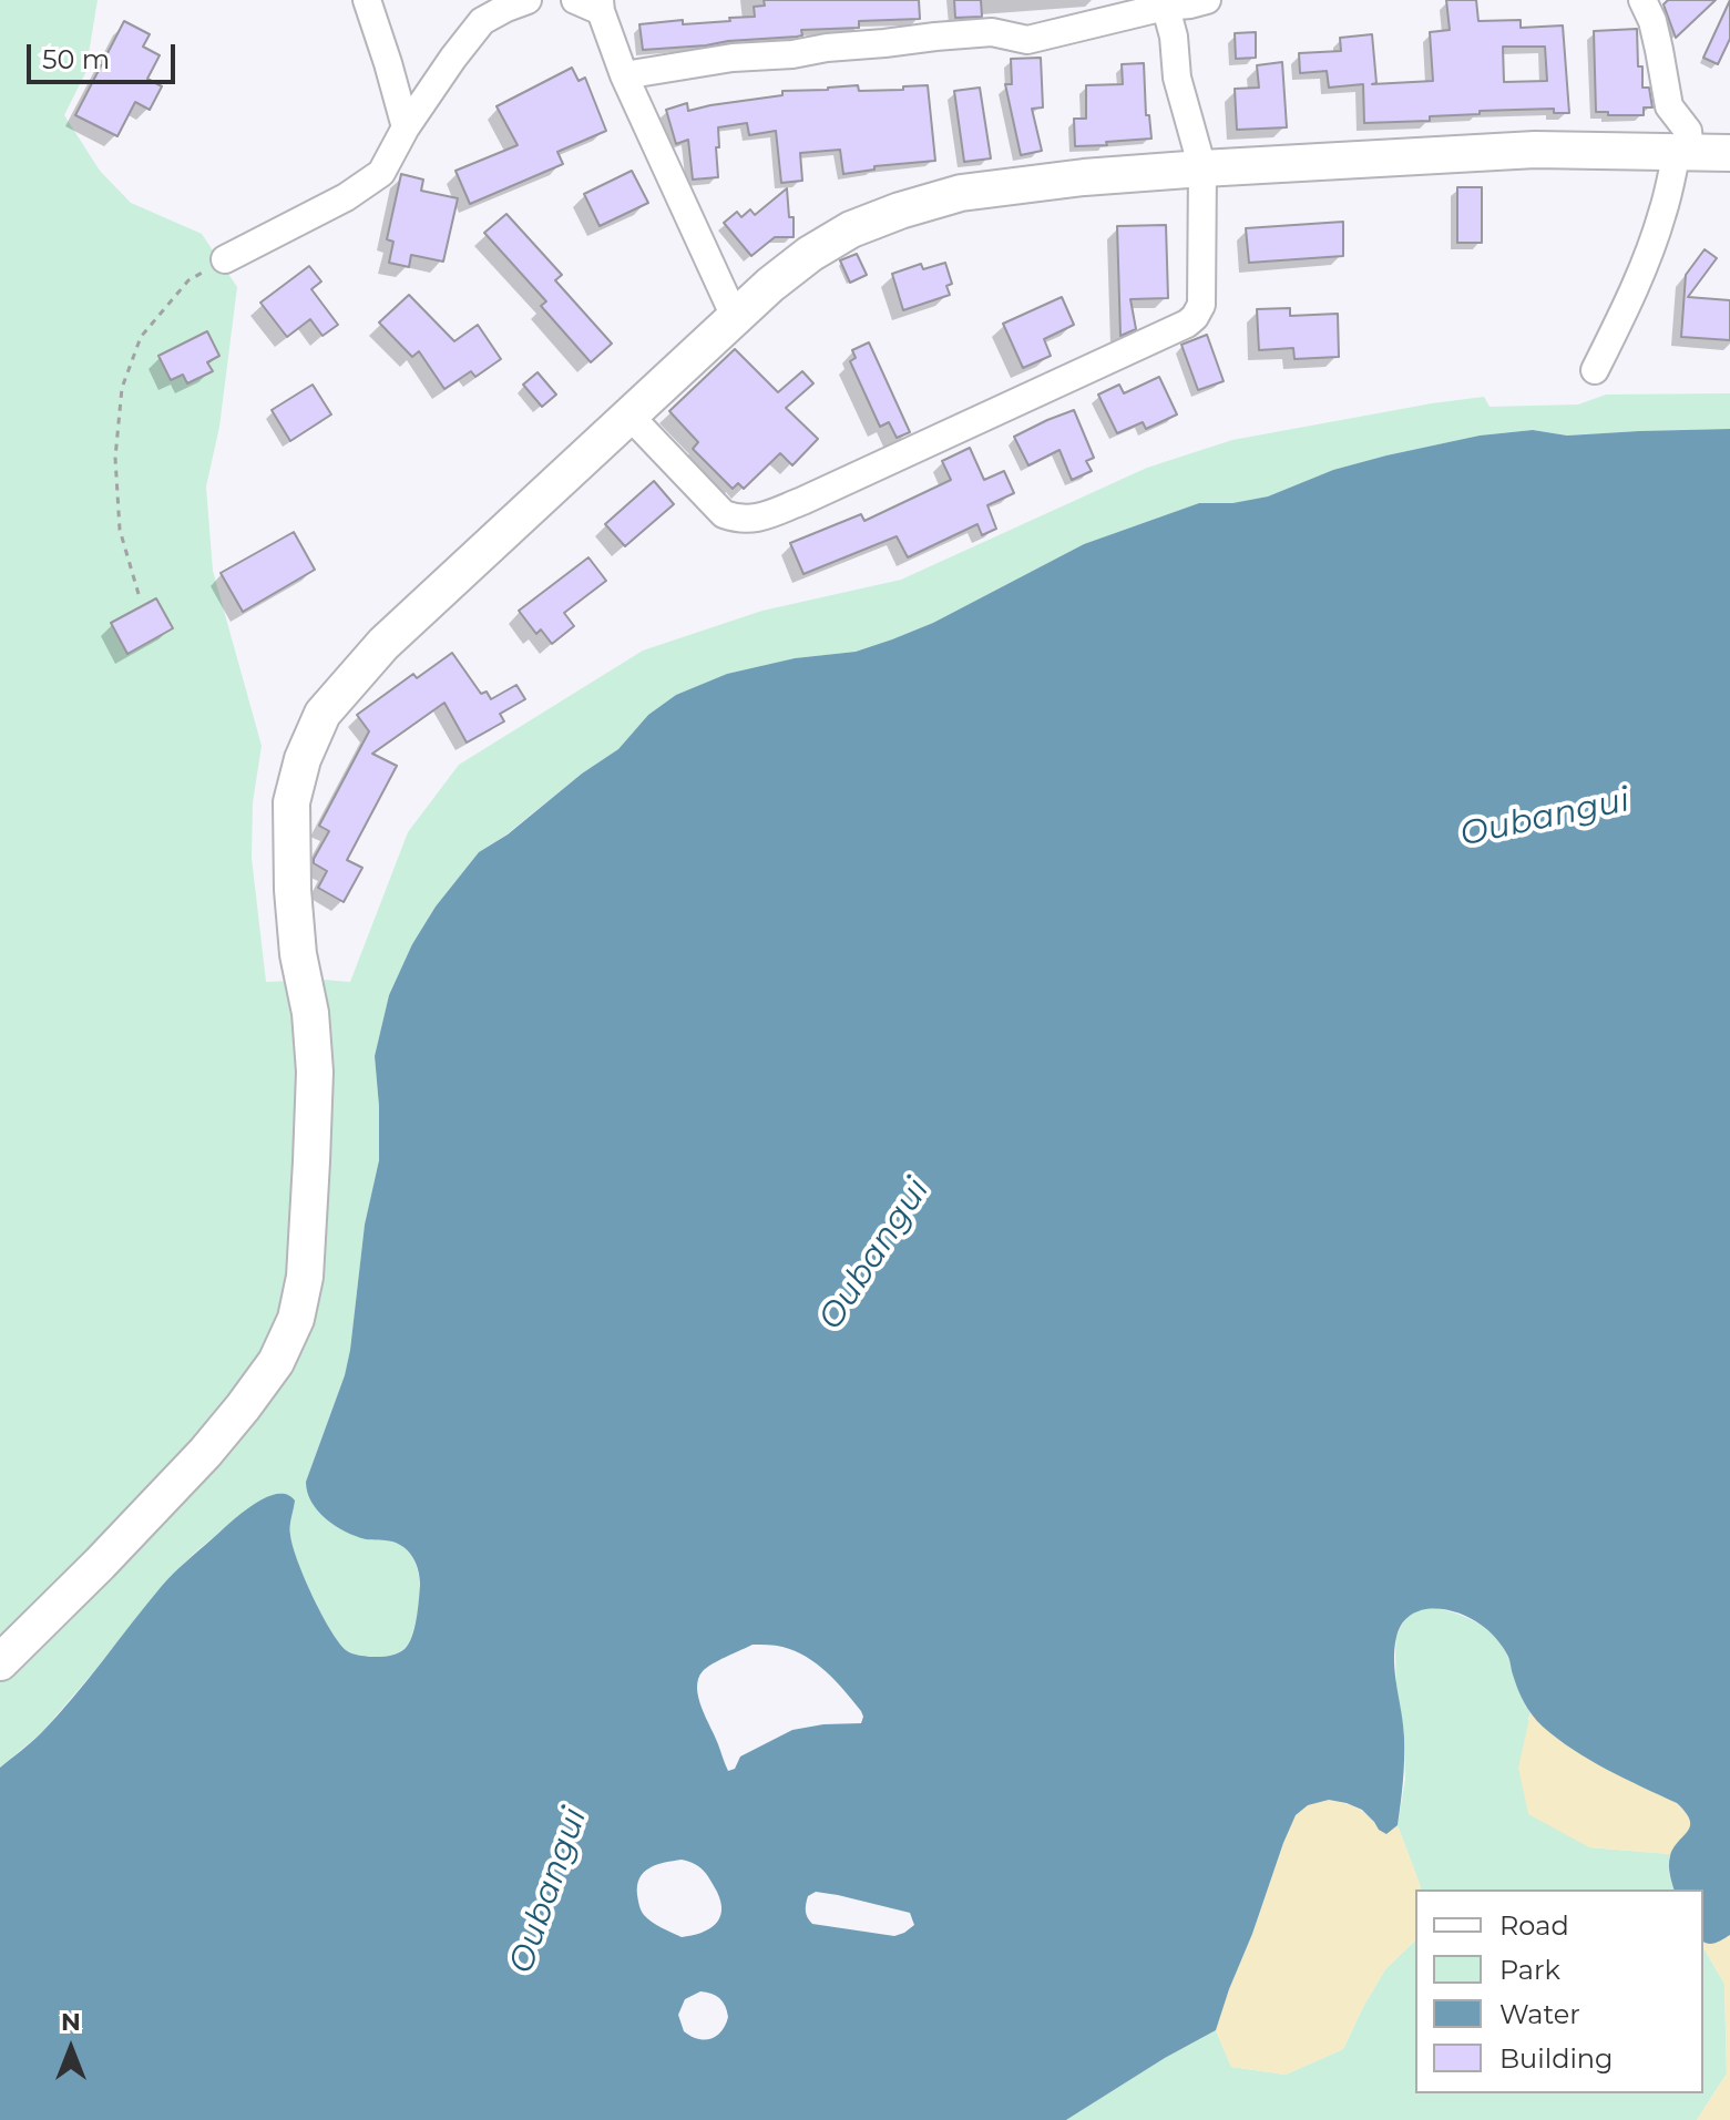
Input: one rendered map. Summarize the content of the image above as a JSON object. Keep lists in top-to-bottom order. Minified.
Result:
{"water":["Oubangui"],"legend":["Road","Park","Water","Building"],"scale_bar":"50 m","north":"top"}
